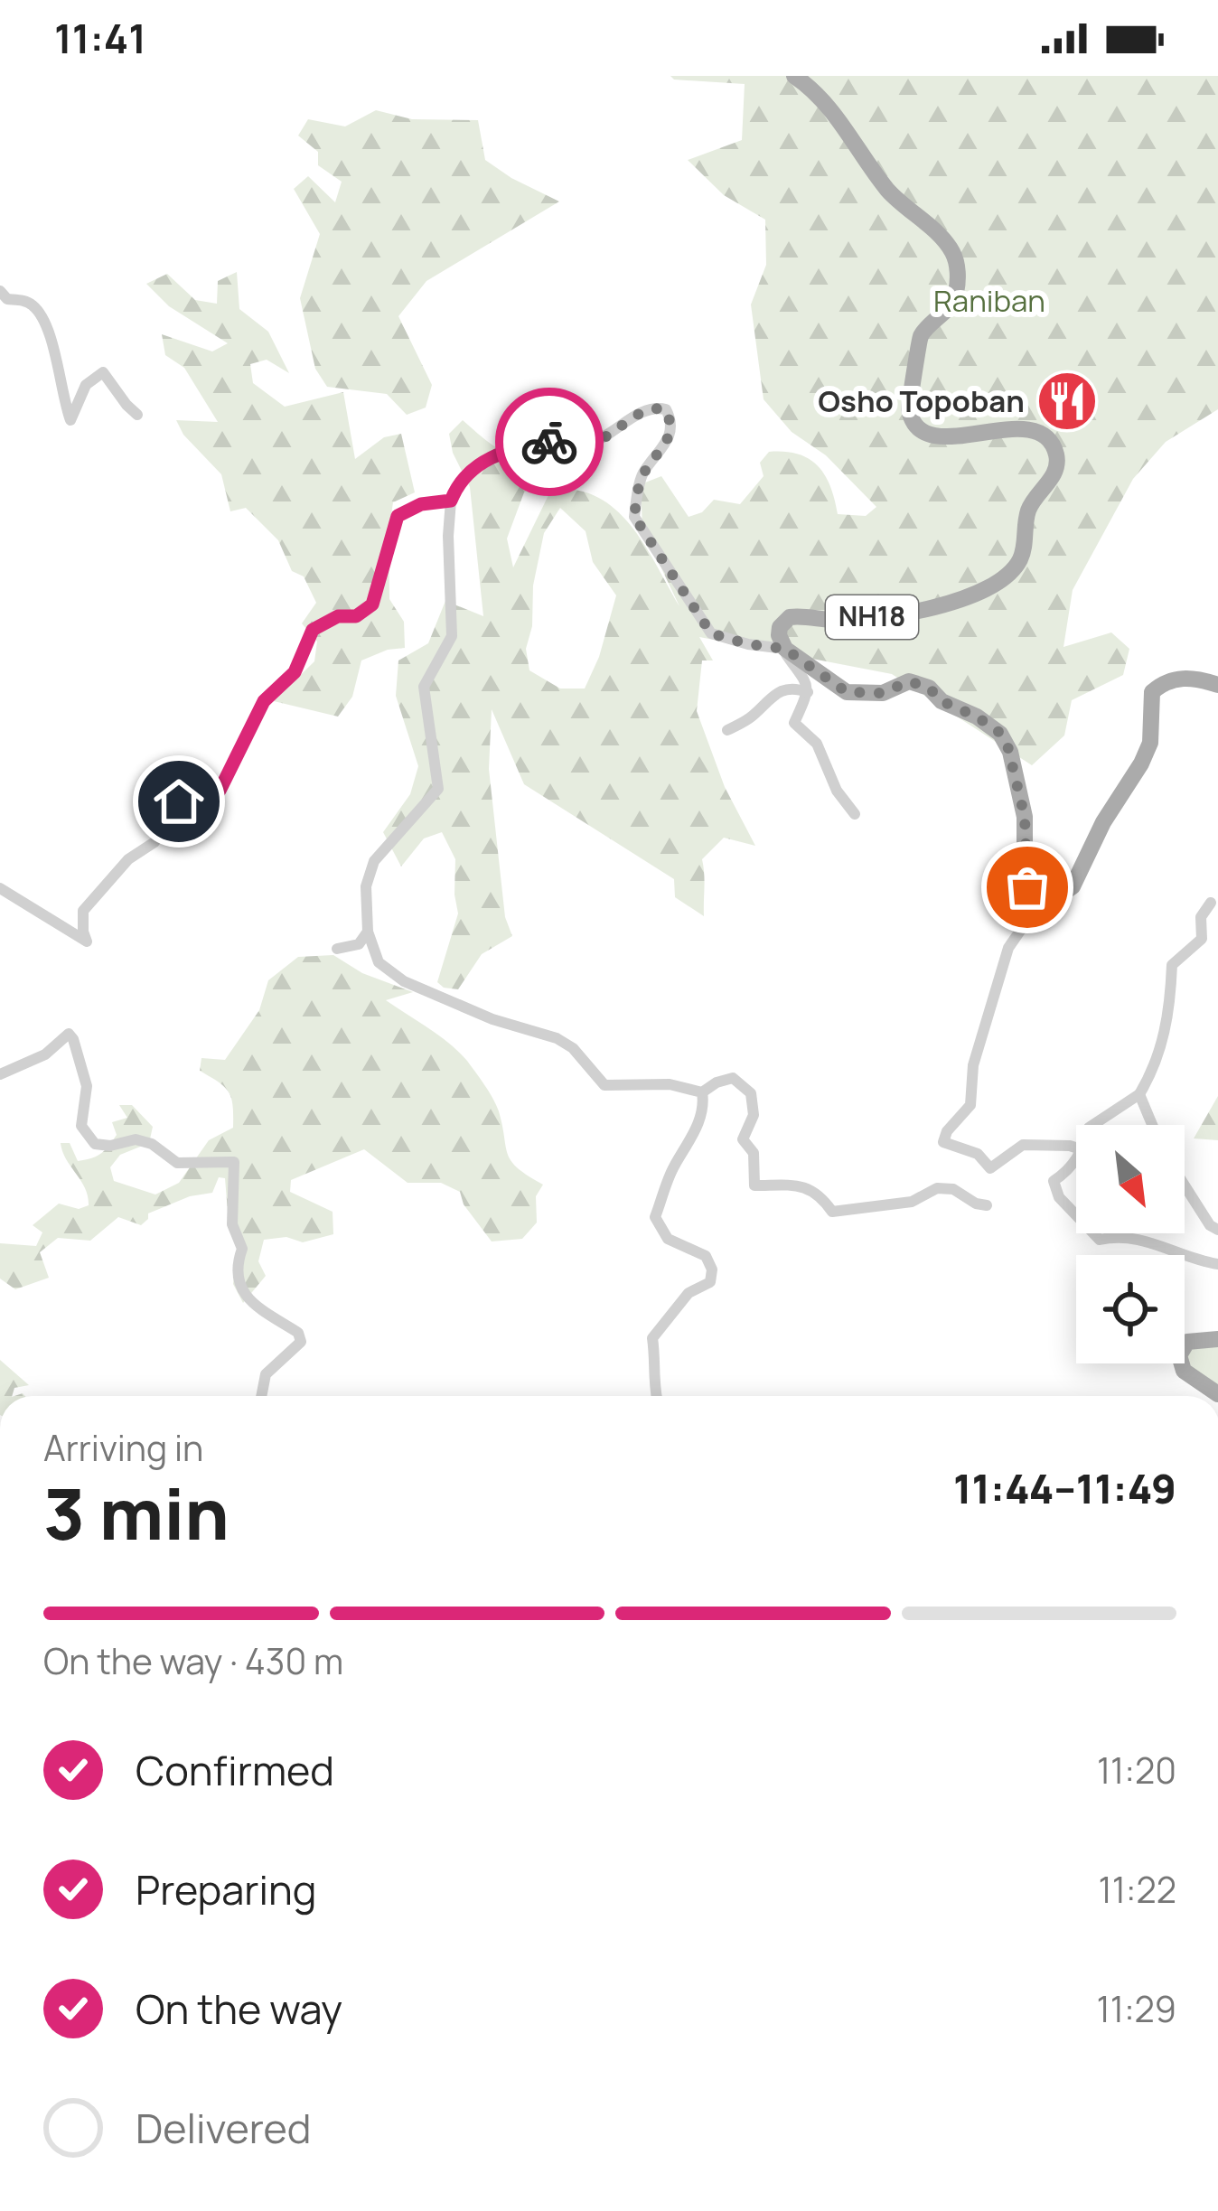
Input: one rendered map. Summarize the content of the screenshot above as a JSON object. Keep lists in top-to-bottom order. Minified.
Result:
{"streets":{"main road":["NH18"]},"parks":["Raniban"],"places":{"restaurant":["Osho Topoban"]},"north":"bottom right","page":{"status":"11:41","heading":["3 min","Arriving in","11:44–11:49"],"bar":"On the way · 430 m","list":[["Confirmed","11:20"],["Preparing","11:22"],["On the way","11:29"],"Delivered"]}}
